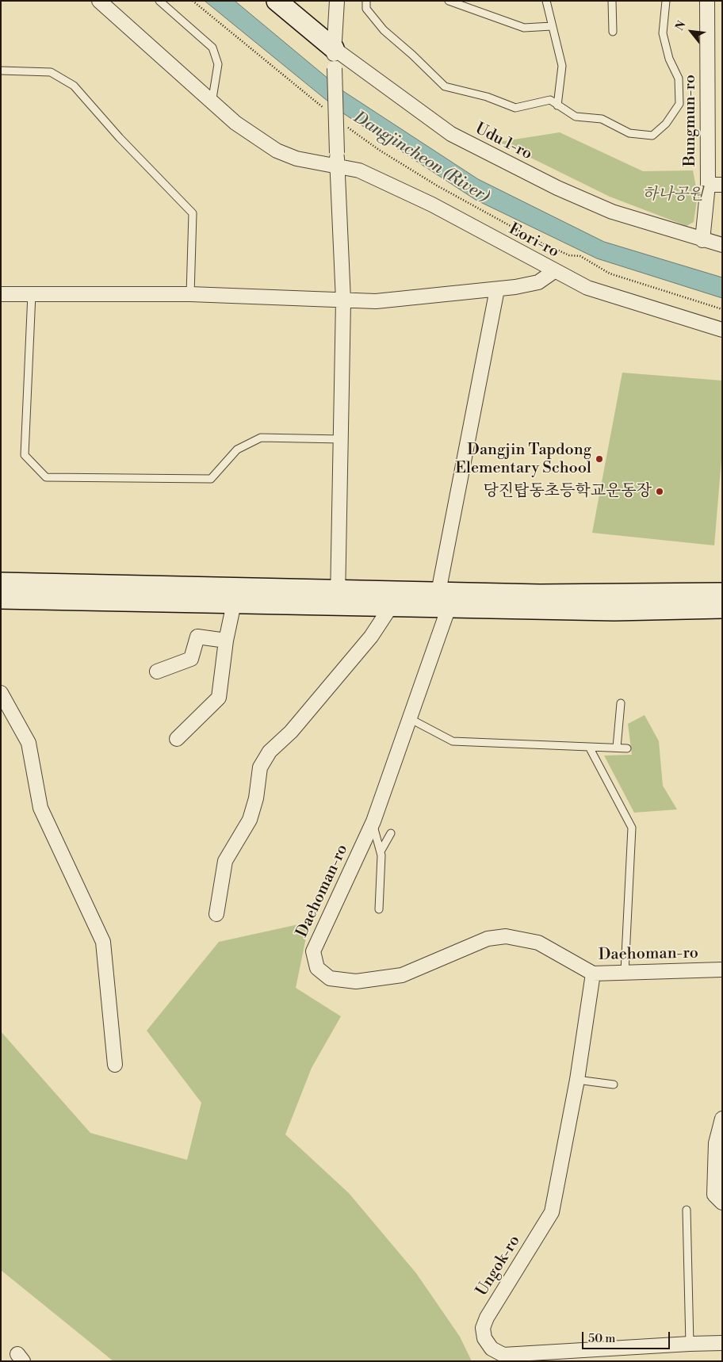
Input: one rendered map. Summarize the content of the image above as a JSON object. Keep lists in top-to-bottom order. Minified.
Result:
{"streets":{"street":["Bungmun-ro","Udu 1-ro","Eori-ro","Daehoman-ro","Ungok-ro"]},"crossings":[["Bungmun-ro","Udu 1-ro"],["Daehoman-ro","Ungok-ro"]],"water":["Dangjincheon (River)"],"parks":["하나공원"],"places":["Dangjin Tapdong Elementary School","당진탑동초등학교운동장"],"scale_bar":"50 m","north":"top left"}
